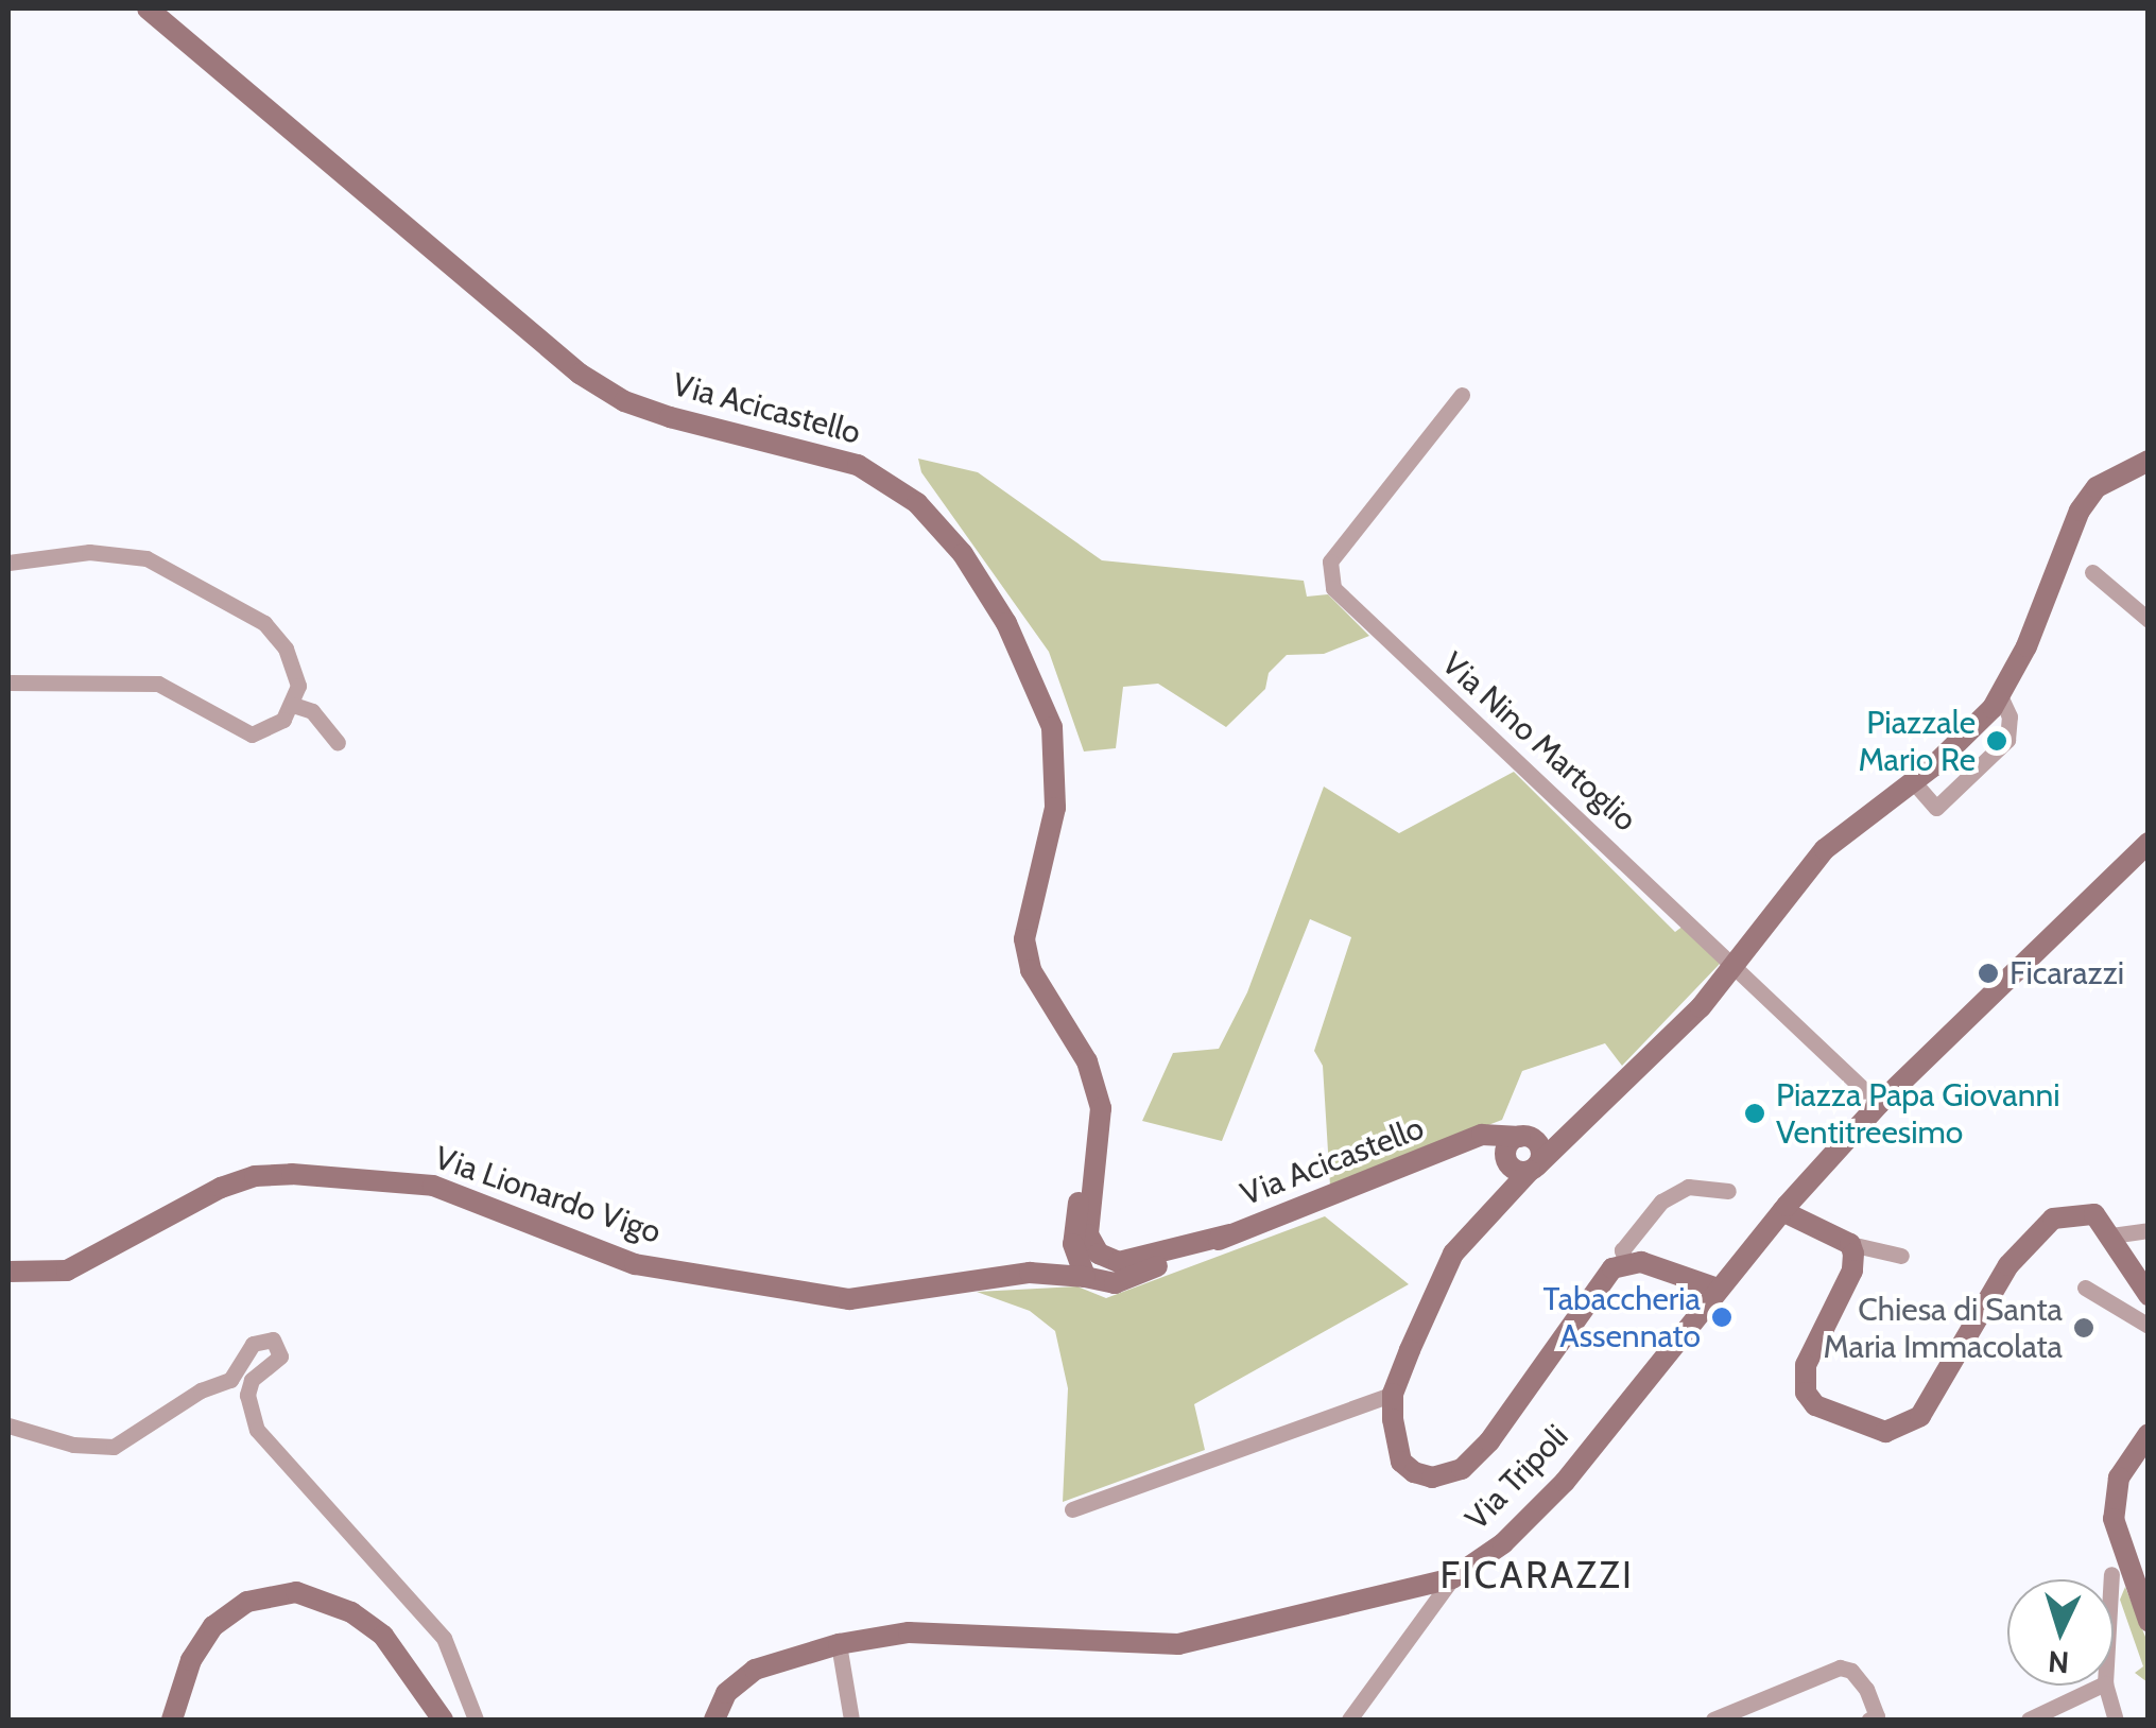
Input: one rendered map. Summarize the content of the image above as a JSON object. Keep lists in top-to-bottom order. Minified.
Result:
{"streets":{"street":["Via Acicastello","Via Nino Martoglio","Via Lionardo Vigo","Via Tripoli"]},"crossings":[["Via Nino Martoglio","Via Tripoli"]],"districts":["FICARAZZI"],"places":["Piazzale Mario Re","Ficarazzi","Piazza Papa Giovanni Ventitreesimo","Tabaccheria Assennato","Chiesa di Santa Maria Immacolata"],"north":"bottom"}
